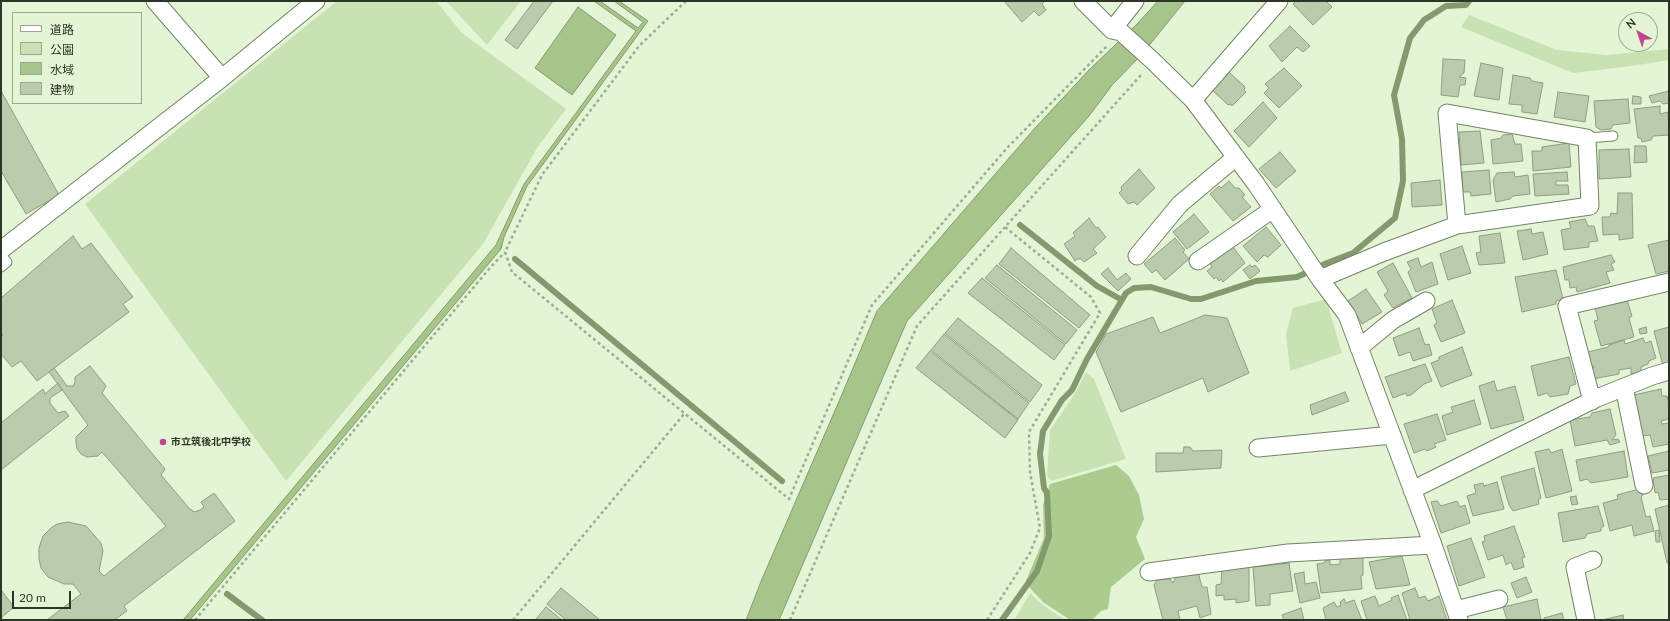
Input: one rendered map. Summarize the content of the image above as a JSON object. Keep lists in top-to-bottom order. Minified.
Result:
{"places":["市立筑後北中学校"],"legend":["道路","公園","水域","建物"],"scale_bar":"20 m","north":"top left"}
